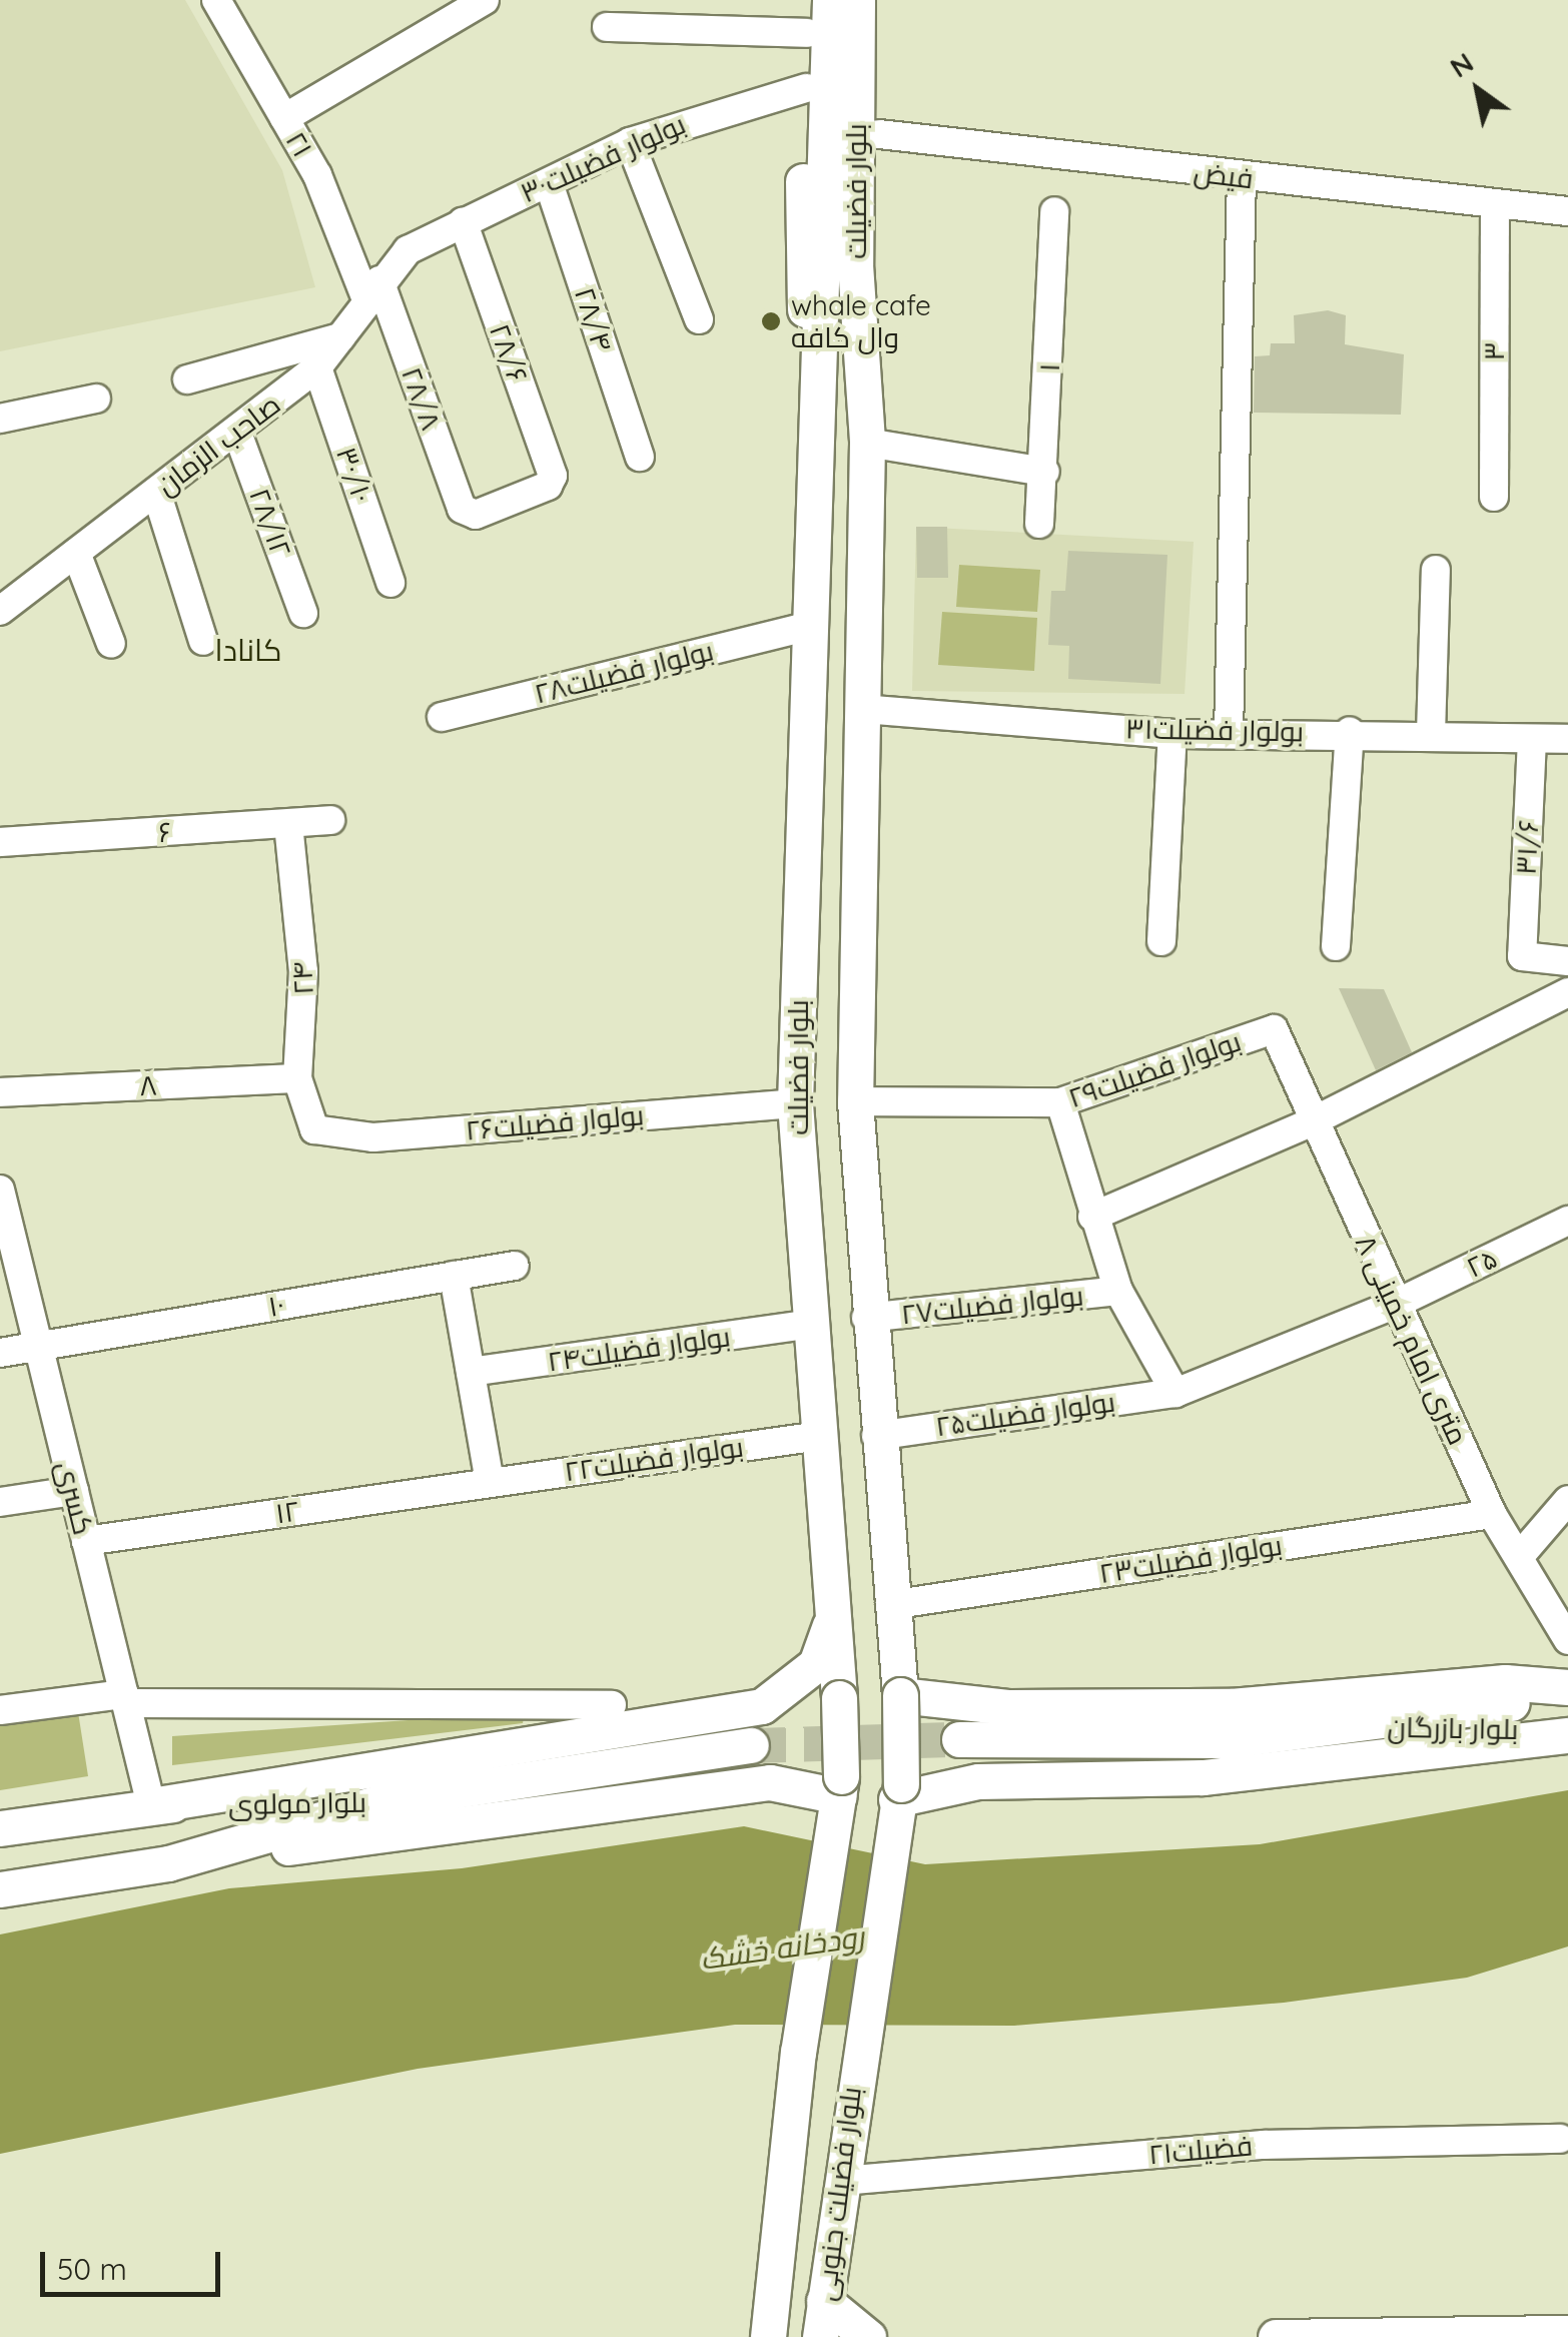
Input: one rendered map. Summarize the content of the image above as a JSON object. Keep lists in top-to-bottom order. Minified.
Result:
{"streets":{"main road":["بلوار فضیلت","بلوار بازرگان","بلوار مولوی","بلوار فضیلت جنوبی"],"street":["۲۱","بولوار فضیلت۳۰","فیض","۲۸/۴","۳","۲۸/۶","۱","۲۸/۸","صاحب الزمان","۳۰/۱۰","۲۸/۱۲","بولوار فضیلت۲۸","بولوار فضیلت۳۱","۶","۳۱/۶","۲۴","بولوار فضیلت۲۹","۸","بولوار فضیلت۲۶","۲۵","بولوار فضیلت۲۷","۱۰","۸ متری امام خمینی","بولوار فضیلت۲۴","بولوار فضیلت۲۵","بولوار فضیلت۲۲","کسری","۱۲","بولوار فضیلت۲۳","فضیلت۲۱"]},"crossings":[["۲۱","۲۸/۸"],["۲۱","صاحب الزمان"],["بولوار فضیلت۳۰","بلوار فضیلت"],["بولوار فضیلت۳۰","۲۸/۴"],["بولوار فضیلت۳۰","۲۸/۶"],["بولوار فضیلت۳۰","صاحب الزمان"],["فیض","بلوار فضیلت"],["فیض","۳"],["بلوار فضیلت","بولوار فضیلت۲۸"],["بلوار فضیلت","بولوار فضیلت۳۱"],["بلوار فضیلت","بولوار فضیلت۲۹"],["بلوار فضیلت","بولوار فضیلت۲۶"],["بلوار فضیلت","بولوار فضیلت۲۷"],["بلوار فضیلت","بولوار فضیلت۲۴"],["بلوار فضیلت","بولوار فضیلت۲۵"],["بلوار فضیلت","بولوار فضیلت۲۲"],["بلوار فضیلت","بولوار فضیلت۲۳"],["بلوار فضیلت","بلوار فضیلت جنوبی"],["۲۸/۶","۲۸/۸"],["۲۸/۸","صاحب الزمان"],["صاحب الزمان","۳۰/۱۰"],["صاحب الزمان","۲۸/۱۲"],["بولوار فضیلت۳۱","۳۱/۶"],["۶","۲۴"],["۲۴","۸"],["۲۴","بولوار فضیلت۲۶"],["بولوار فضیلت۲۹","۸ متری امام خمینی"],["۲۵","۸ متری امام خمینی"],["۲۵","بولوار فضیلت۲۵"],["۱۰","کسری"],["۸ متری امام خمینی","بولوار فضیلت۲۳"],["بولوار فضیلت۲۲","۱۲"],["کسری","۱۲"],["کسری","بلوار مولوی"],["فضیلت۲۱","بلوار فضیلت جنوبی"]],"districts":["کانادا"],"water":["رودخانه خشک"],"places":["whale cafe وال کافه"],"scale_bar":"50 m","north":"top left"}
